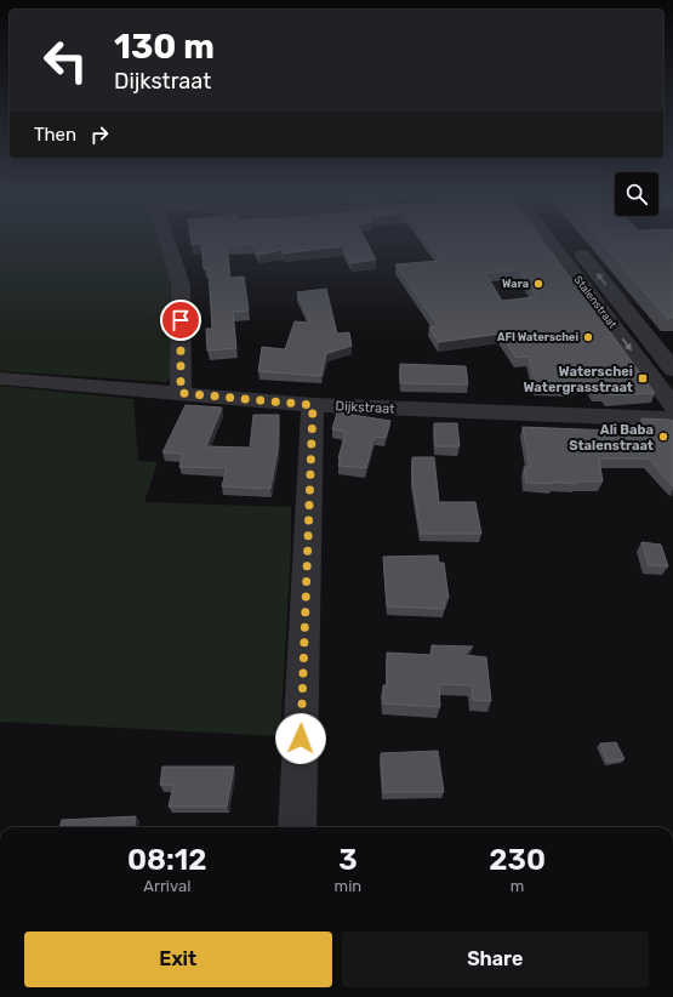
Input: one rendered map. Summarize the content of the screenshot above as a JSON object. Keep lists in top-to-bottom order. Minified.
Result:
{"streets":{"street":["Stalenstraat","Dijkstraat"]},"places":{"other":["Wara","AFI Waterschei","Ali Baba Stalenstraat"],"transit":["Waterschei Watergrasstraat"]},"page":{"turn":["130 m","Dijkstraat"],"then":"Then","eta":["08:12","Arrival","3","min","230","m"],"buttons":["Exit","Share"]}}
